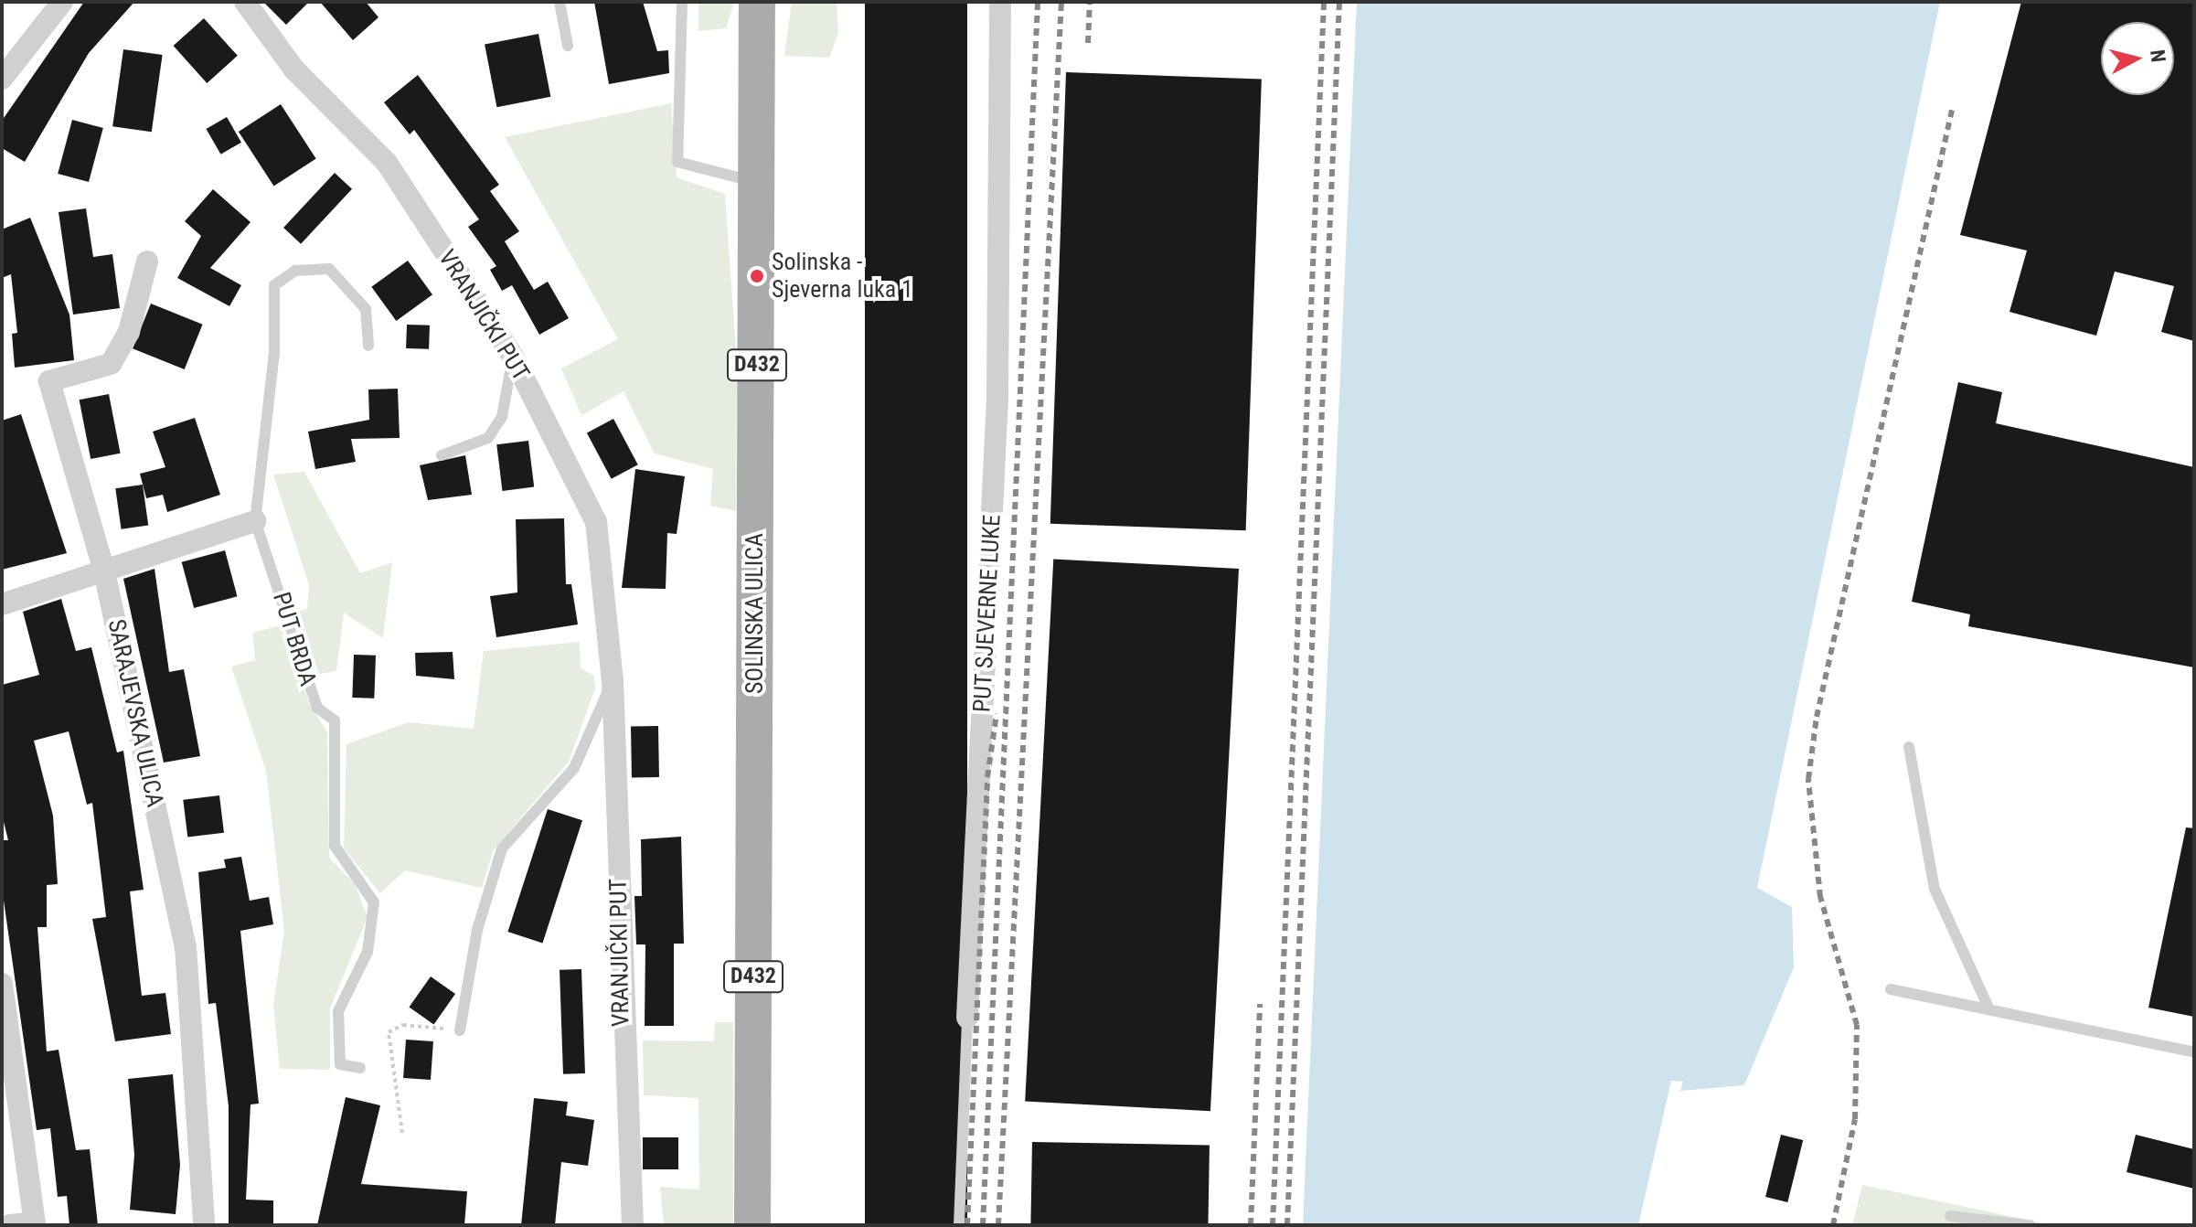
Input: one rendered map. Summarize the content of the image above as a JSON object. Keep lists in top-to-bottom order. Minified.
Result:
{"streets":{"main road":["D432","SOLINSKA ULICA"],"street":["VRANJIČKI PUT","PUT SJEVERNE LUKE","SARAJEVSKA ULICA"],"lane":["PUT BRDA"]},"places":["Solinska - Sjeverna luka 1"],"north":"right"}
